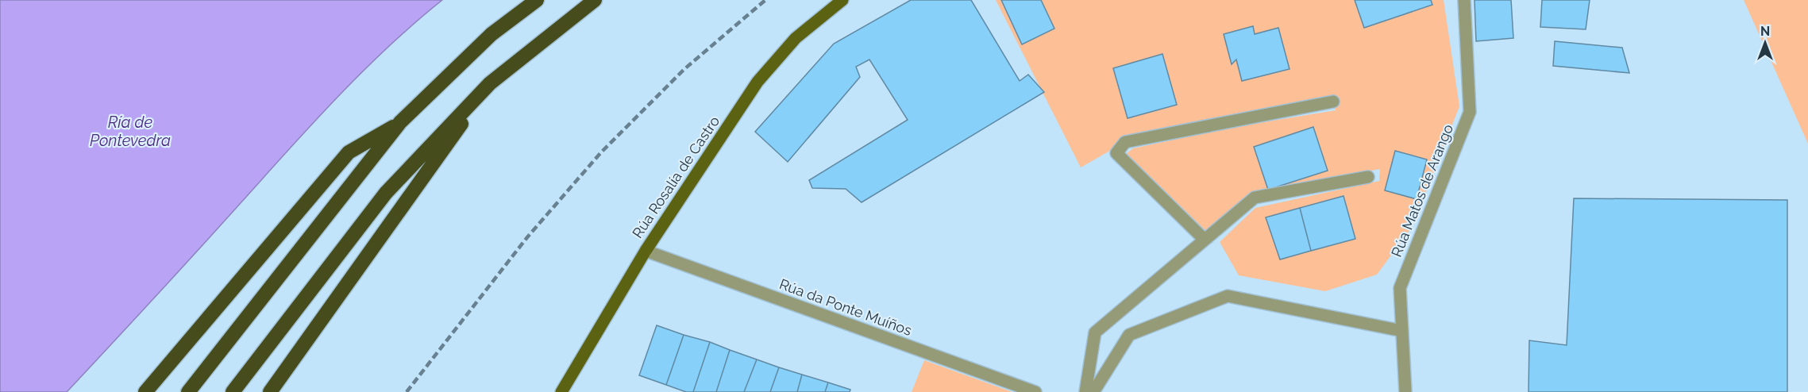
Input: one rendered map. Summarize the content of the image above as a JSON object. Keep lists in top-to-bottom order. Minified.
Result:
{"streets":{"main road":["Rúa Rosalía de Castro"],"street":["Rúa Matos de Arango","Rúa da Ponte Muíños"]},"crossings":[["Rúa Rosalía de Castro","Rúa da Ponte Muíños"]],"water":["Ría de Pontevedra"],"north":"top"}
